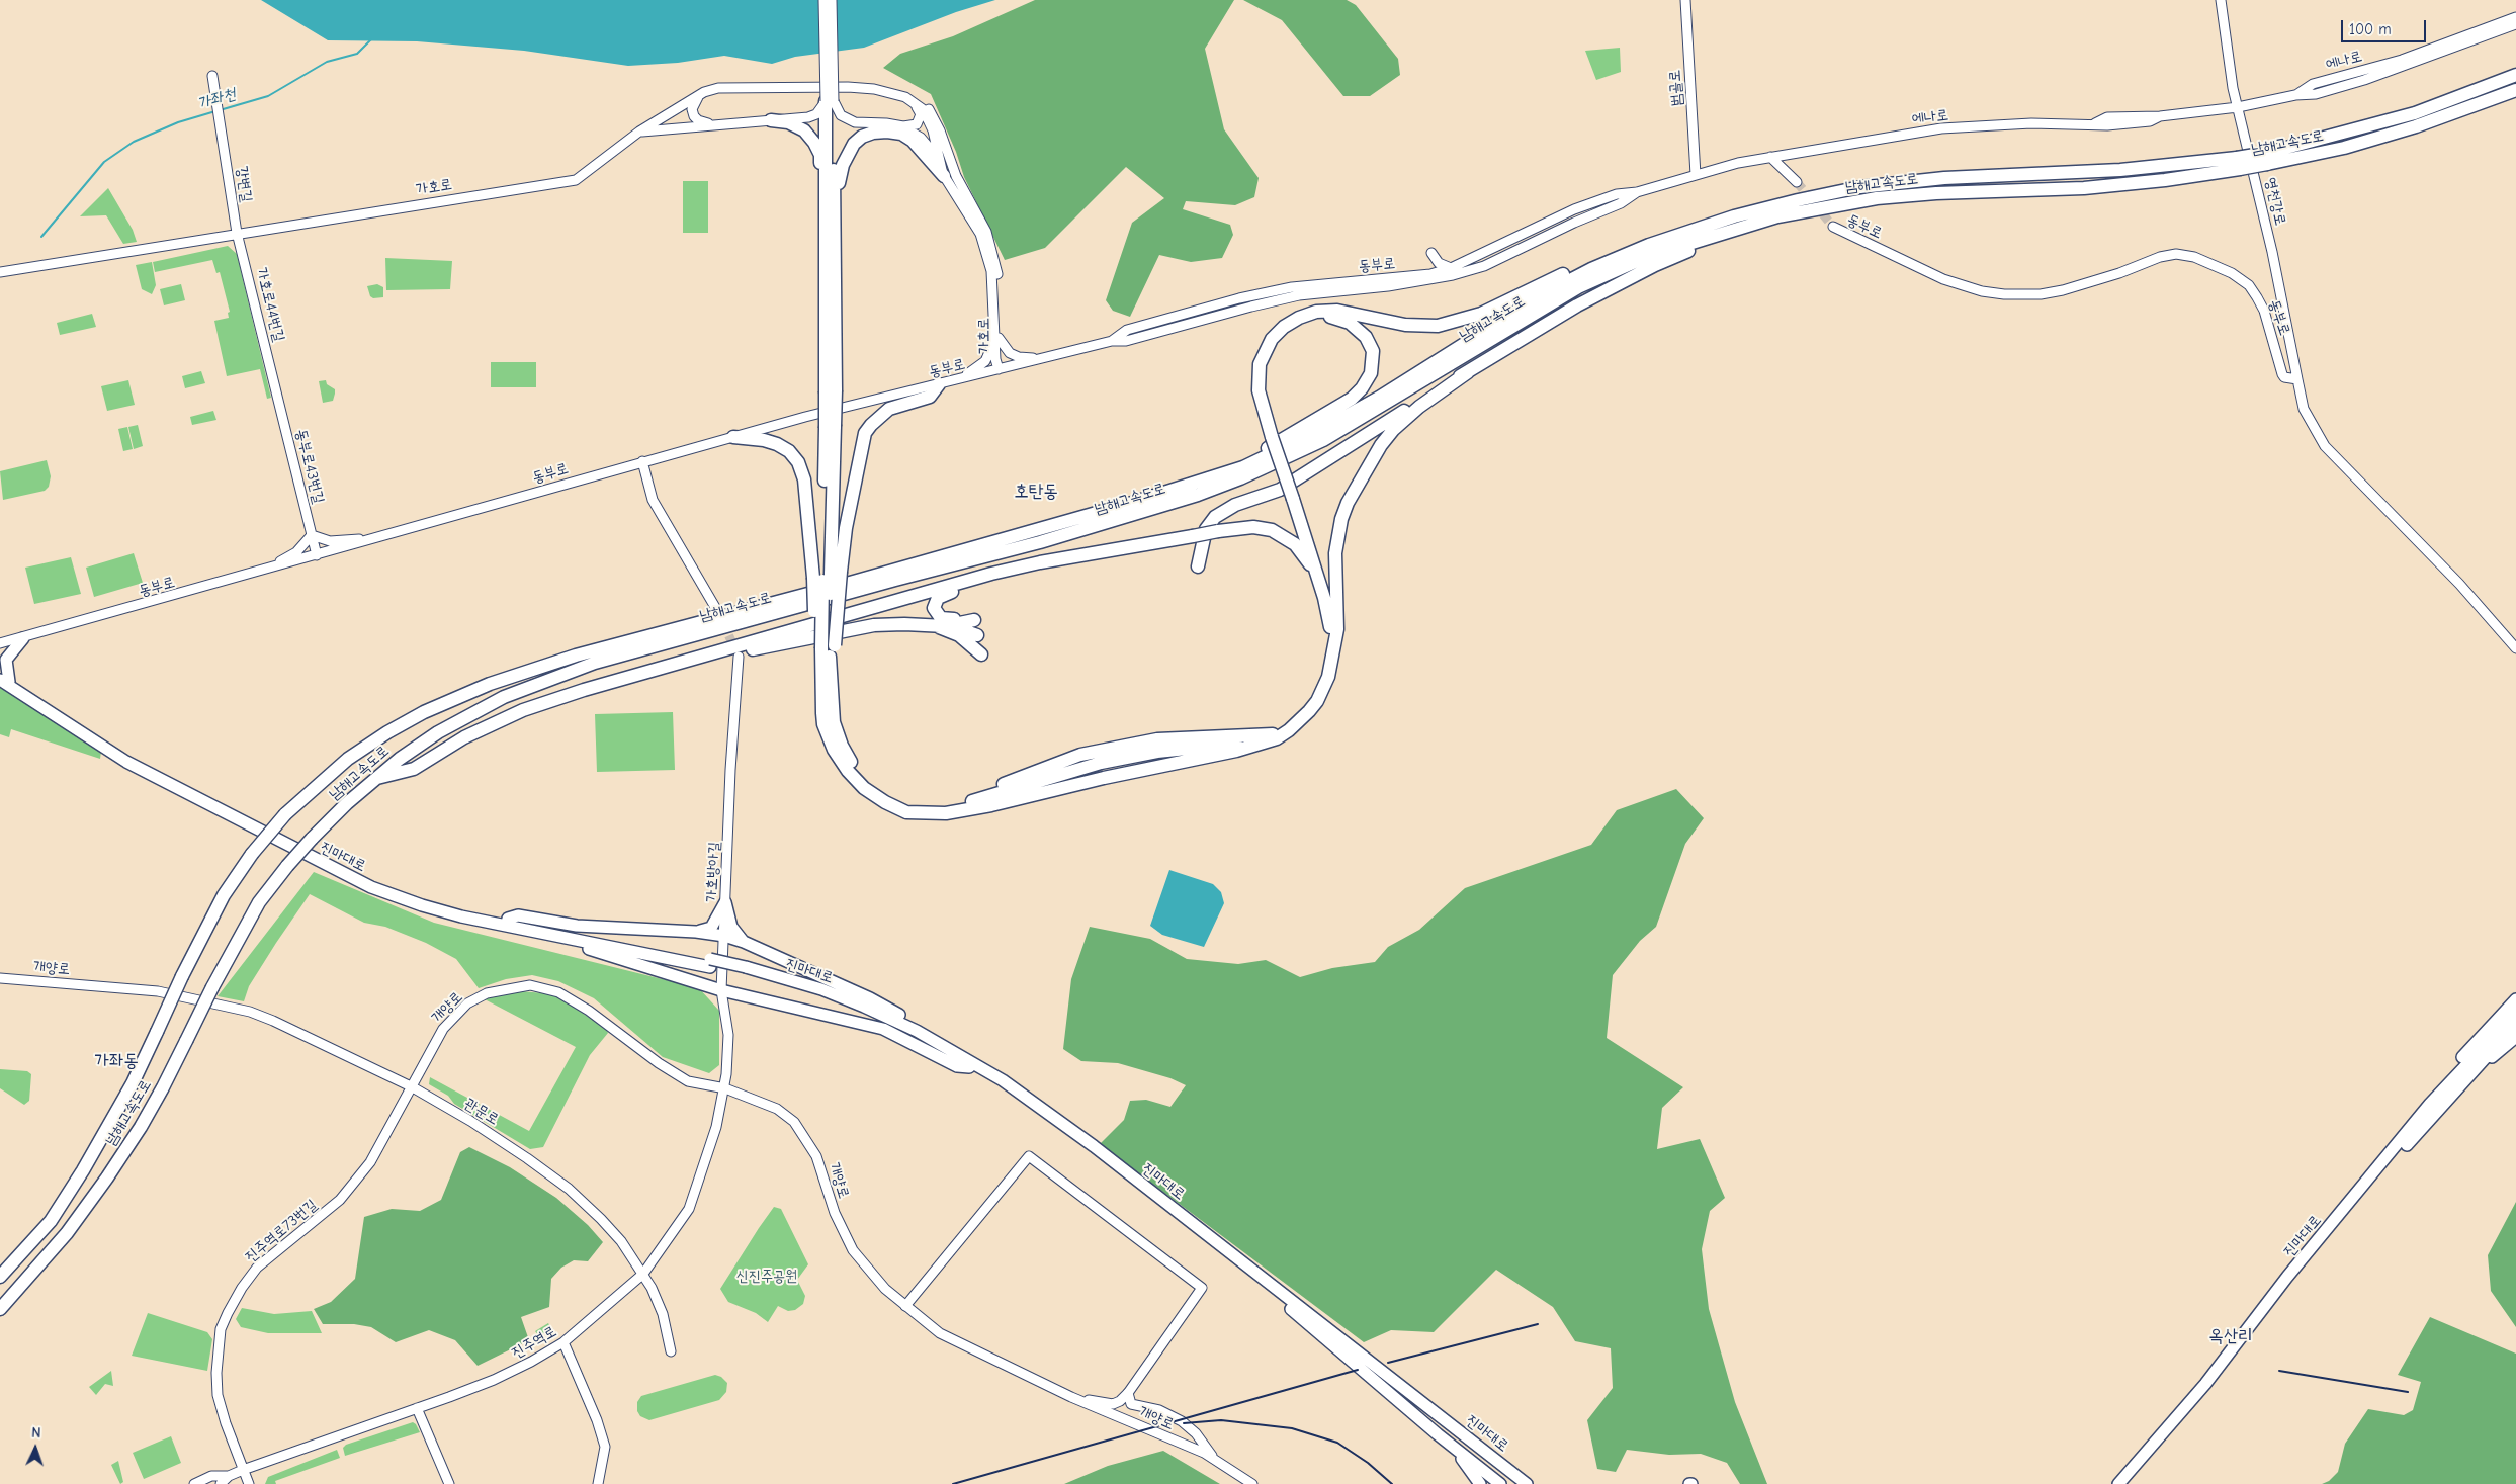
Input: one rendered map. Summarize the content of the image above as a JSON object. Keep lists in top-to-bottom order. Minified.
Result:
{"streets":{"highway":["남해고속도로","진마대로"],"street":["에나로","범골로","강변길","가호로","영천강로","동부로","가호로44번길","동부로43번길","가호방아길","개양로","관문로","진주역로73번길","진주역로"]},"crossings":[["에나로","영천강로"],["에나로","동부로"],["범골로","동부로"],["강변길","가호로"],["강변길","가호로44번길"],["가호로","동부로"],["가호로","가호로44번길"],["영천강로","동부로"],["동부로","동부로43번길"],["가호로44번길","동부로43번길"],["가호방아길","개양로"],["가호방아길","진주역로"],["개양로","관문로"],["개양로","진주역로73번길"],["개양로","진주역로"],["관문로","진주역로73번길"],["관문로","진주역로"],["진주역로73번길","진주역로"]],"districts":["호탄동","가좌동","옥산리"],"water":["가좌천"],"parks":["신진주공원"],"scale_bar":"100 m","north":"top"}
